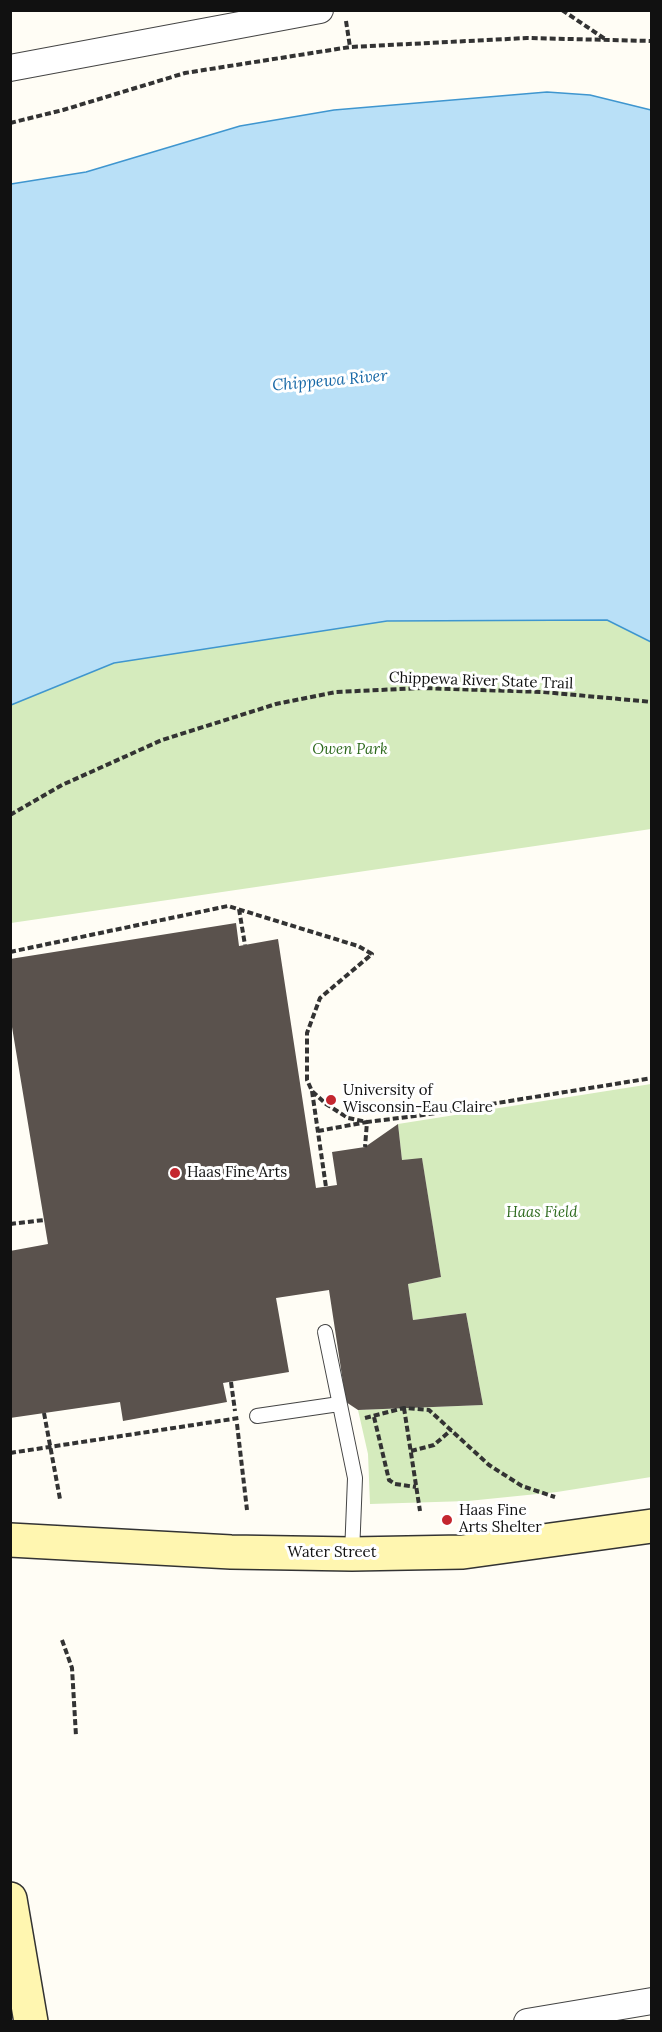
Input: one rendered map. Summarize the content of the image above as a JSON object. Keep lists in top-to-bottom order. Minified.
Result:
{"streets":{"main road":["Water Street"],"path":["Chippewa River State Trail"]},"water":["Chippewa River"],"parks":["Owen Park","Haas Field"],"places":["University of Wisconsin-Eau Claire","Haas Fine Arts","Haas Fine Arts Shelter"]}
